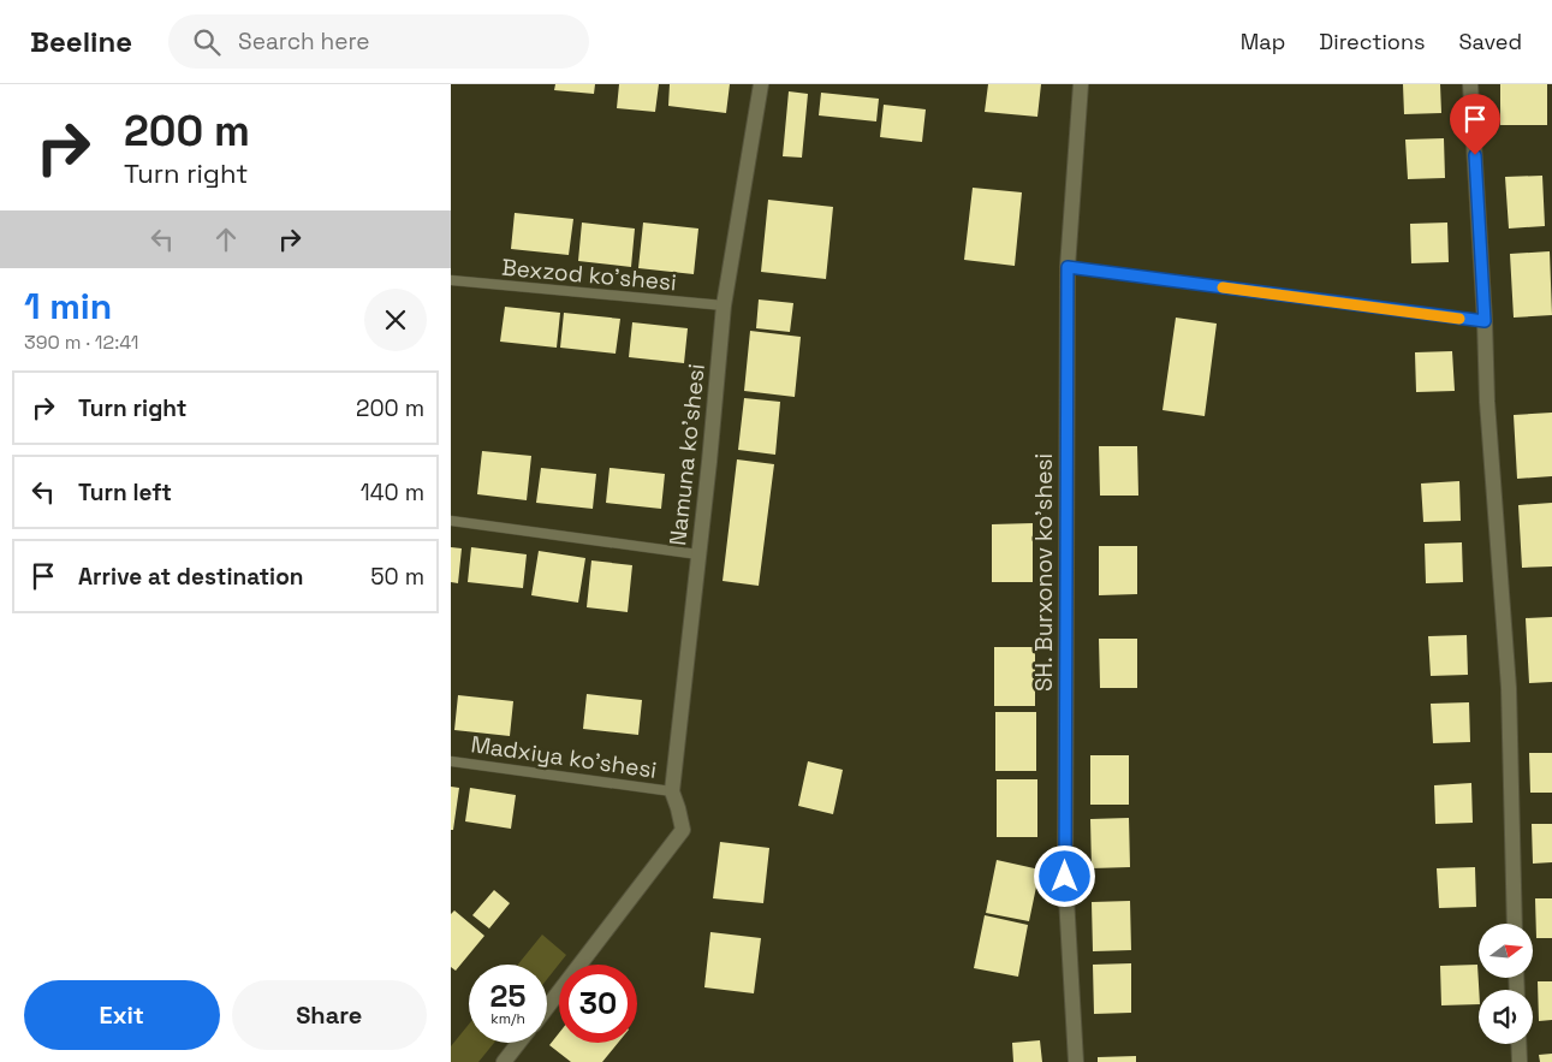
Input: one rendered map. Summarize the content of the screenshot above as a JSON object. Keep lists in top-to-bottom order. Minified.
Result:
{"streets":{"street":["Namuna ko'shesi","SH. Burxonov ko'shesi"],"lane":["Bexzod ko'shesi","Madxiya ko'shesi"]},"crossings":[["Bexzod ko'shesi","Namuna ko'shesi"],["Namuna ko'shesi","Madxiya ko'shesi"]],"north":"right","page":{"header":"Beeline","search":"Search here","nav":["Map","Directions","Saved"],"turn":["200 m","Turn right"],"heading":["1 min","390 m · 12:41"],"list":[{"name":"Turn right","value":"200 m"},{"name":"Turn left","value":"140 m"},{"name":"Arrive at destination","value":"50 m"}],"speed":"25 km/h","limit":"30","buttons":["Exit","Share"]}}
